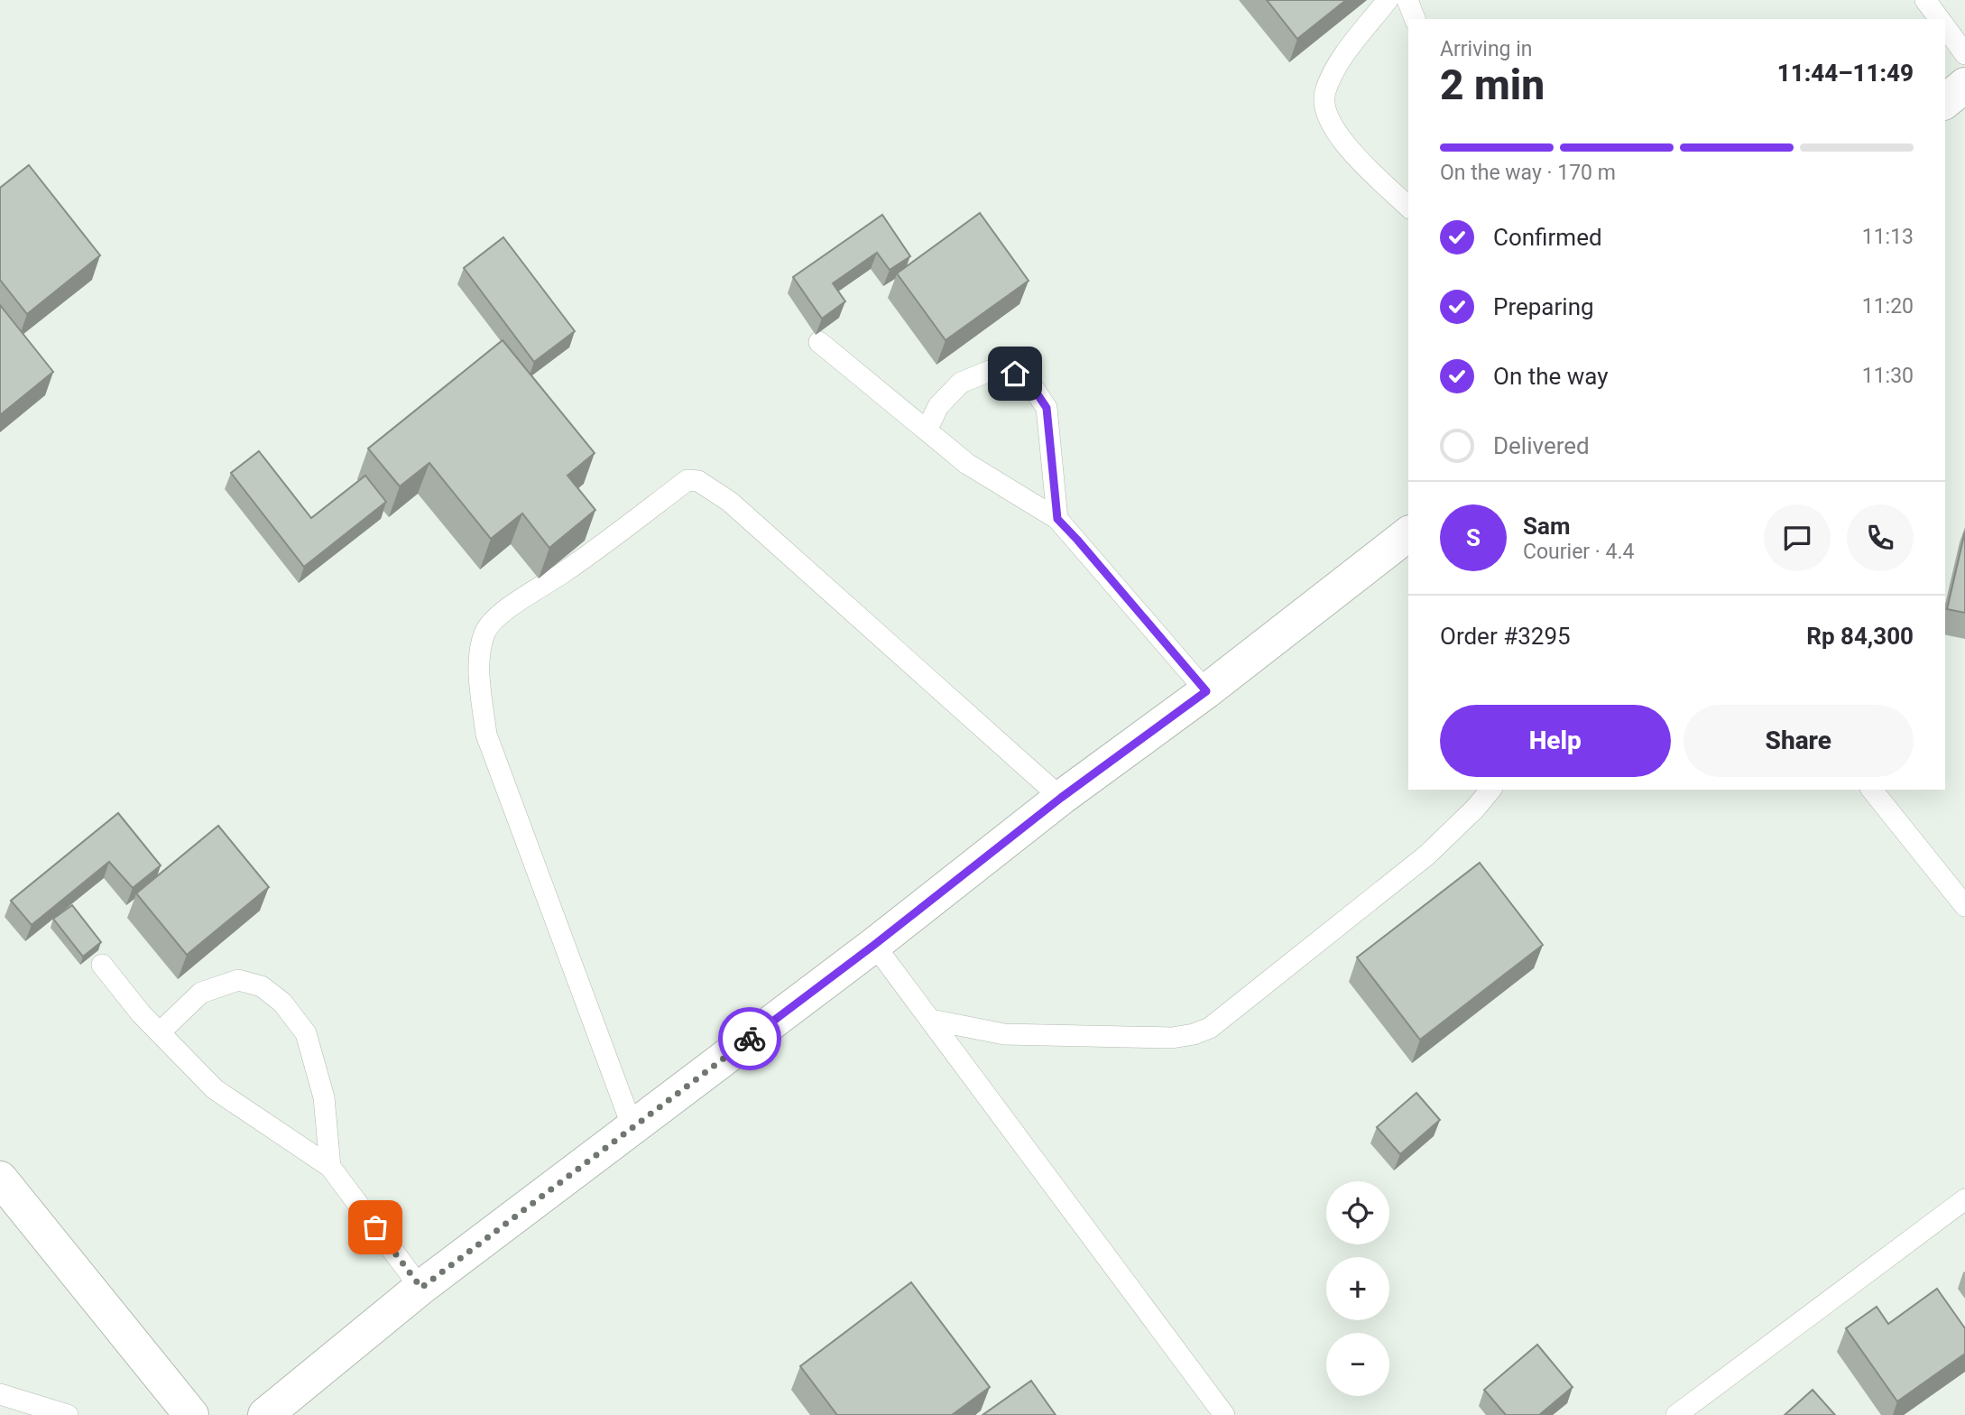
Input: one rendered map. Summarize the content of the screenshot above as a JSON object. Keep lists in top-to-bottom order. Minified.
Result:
{"page":{"heading":["2 min","Arriving in","11:44–11:49"],"panel":["Sam","Courier · 4.4","Order #3295","Rp 84,300"],"bar":"On the way · 170 m","list":[["Confirmed","11:13"],["Preparing","11:20"],["On the way","11:30"],"Delivered"],"round":"S","buttons":["Help","Share"],"map_buttons":["+","−"]}}
